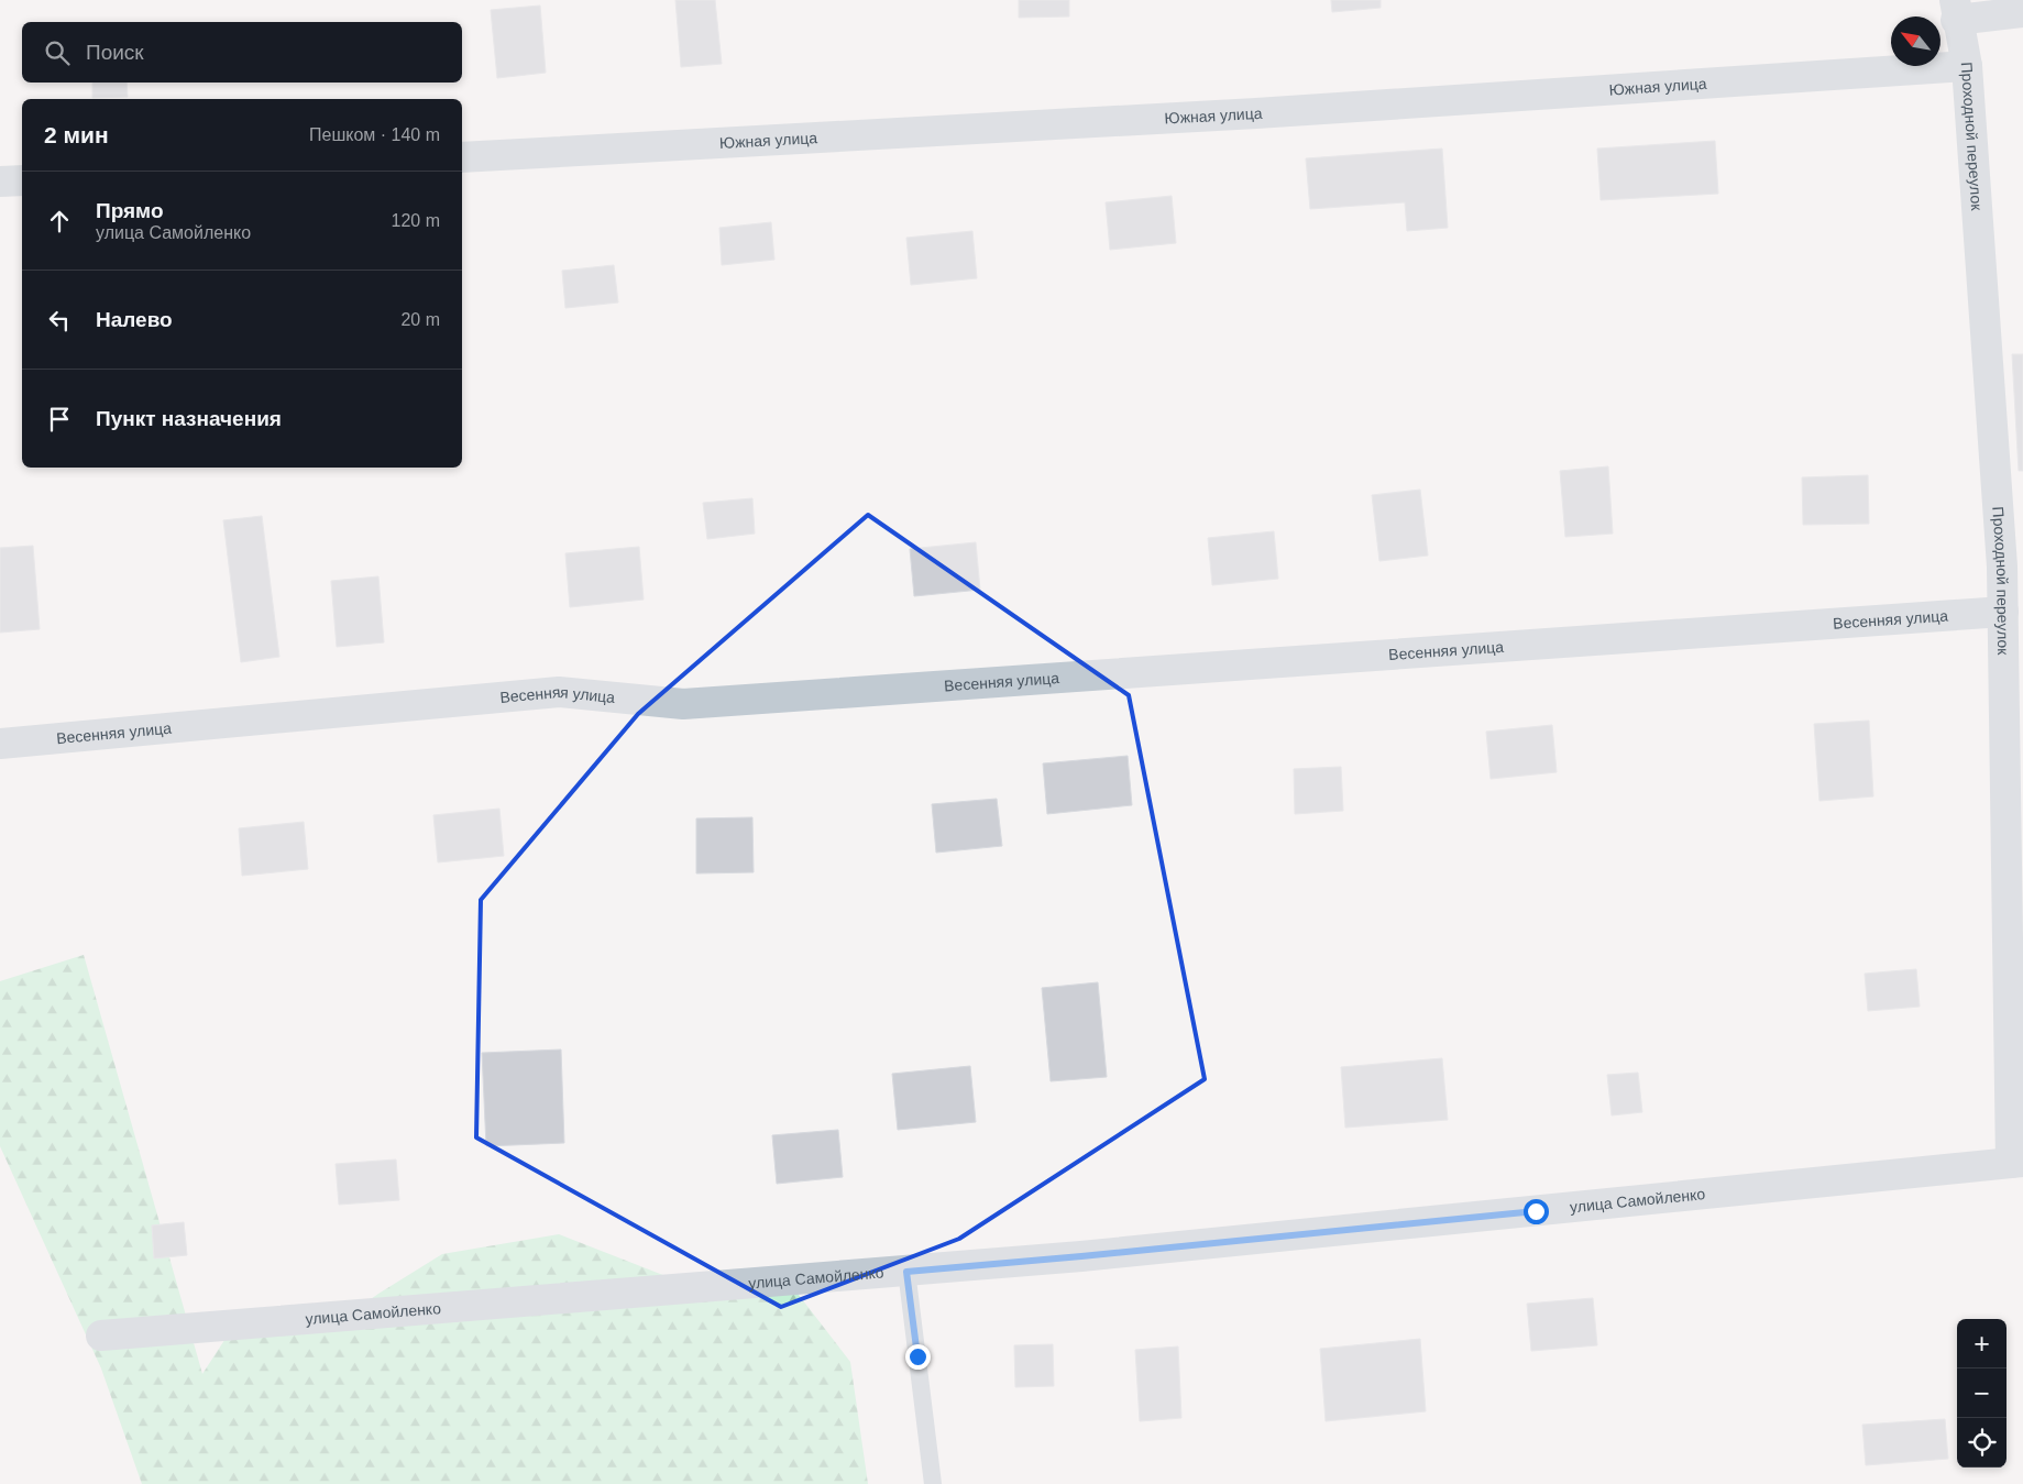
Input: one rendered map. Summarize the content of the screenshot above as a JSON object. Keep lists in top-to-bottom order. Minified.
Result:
{"streets":{"street":["Южная улица","Проходной переулок","Весенняя улица","улица Самойленко"]},"crossings":[["Южная улица","Проходной переулок"],["Проходной переулок","Весенняя улица"],["Проходной переулок","улица Самойленко"]],"north":"top left","page":{"search":"Поиск","heading":["2 мин","Пешком · 140 m"],"list":[["Прямо","улица Самойленко","120 m"],["Налево","20 m"],"Пункт назначения"],"map_buttons":["+","−"]}}
